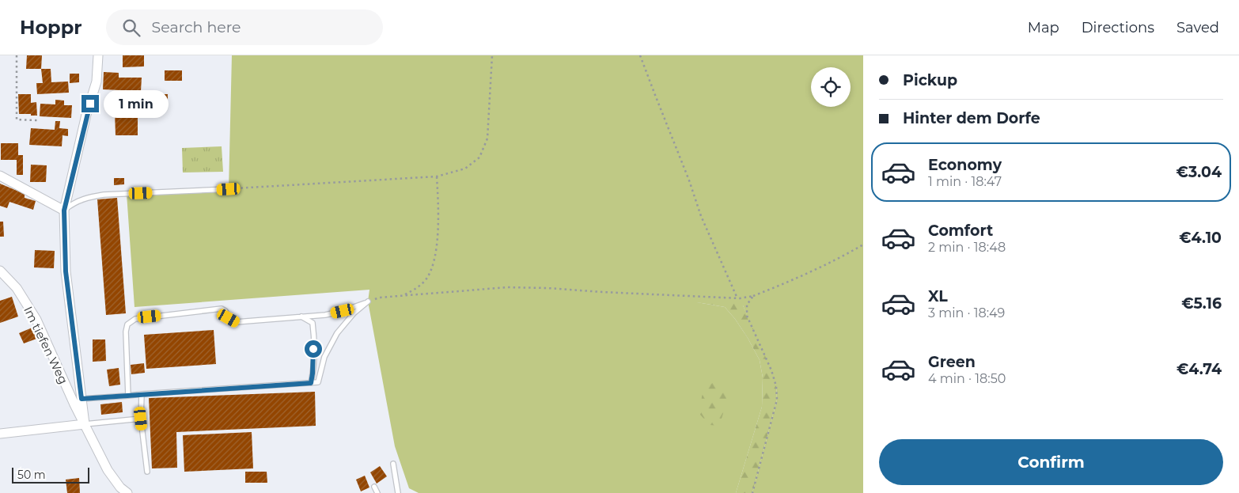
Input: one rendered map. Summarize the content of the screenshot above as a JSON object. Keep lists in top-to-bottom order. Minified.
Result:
{"streets":{"street":["Im tiefen Weg"]},"scale_bar":"50 m","page":{"header":"Hoppr","search":"Search here","nav":["Map","Directions","Saved"],"banner":["Pickup","Hinter dem Dorfe"],"bubble":"1 min","list":[{"name":"Economy","note":"1 min · 18:47","value":"€3.04"},{"name":"Comfort","note":"2 min · 18:48","value":"€4.10"},{"name":"XL","note":"3 min · 18:49","value":"€5.16"},{"name":"Green","note":"4 min · 18:50","value":"€4.74"}],"buttons":"Confirm","scale":"50 m"}}
